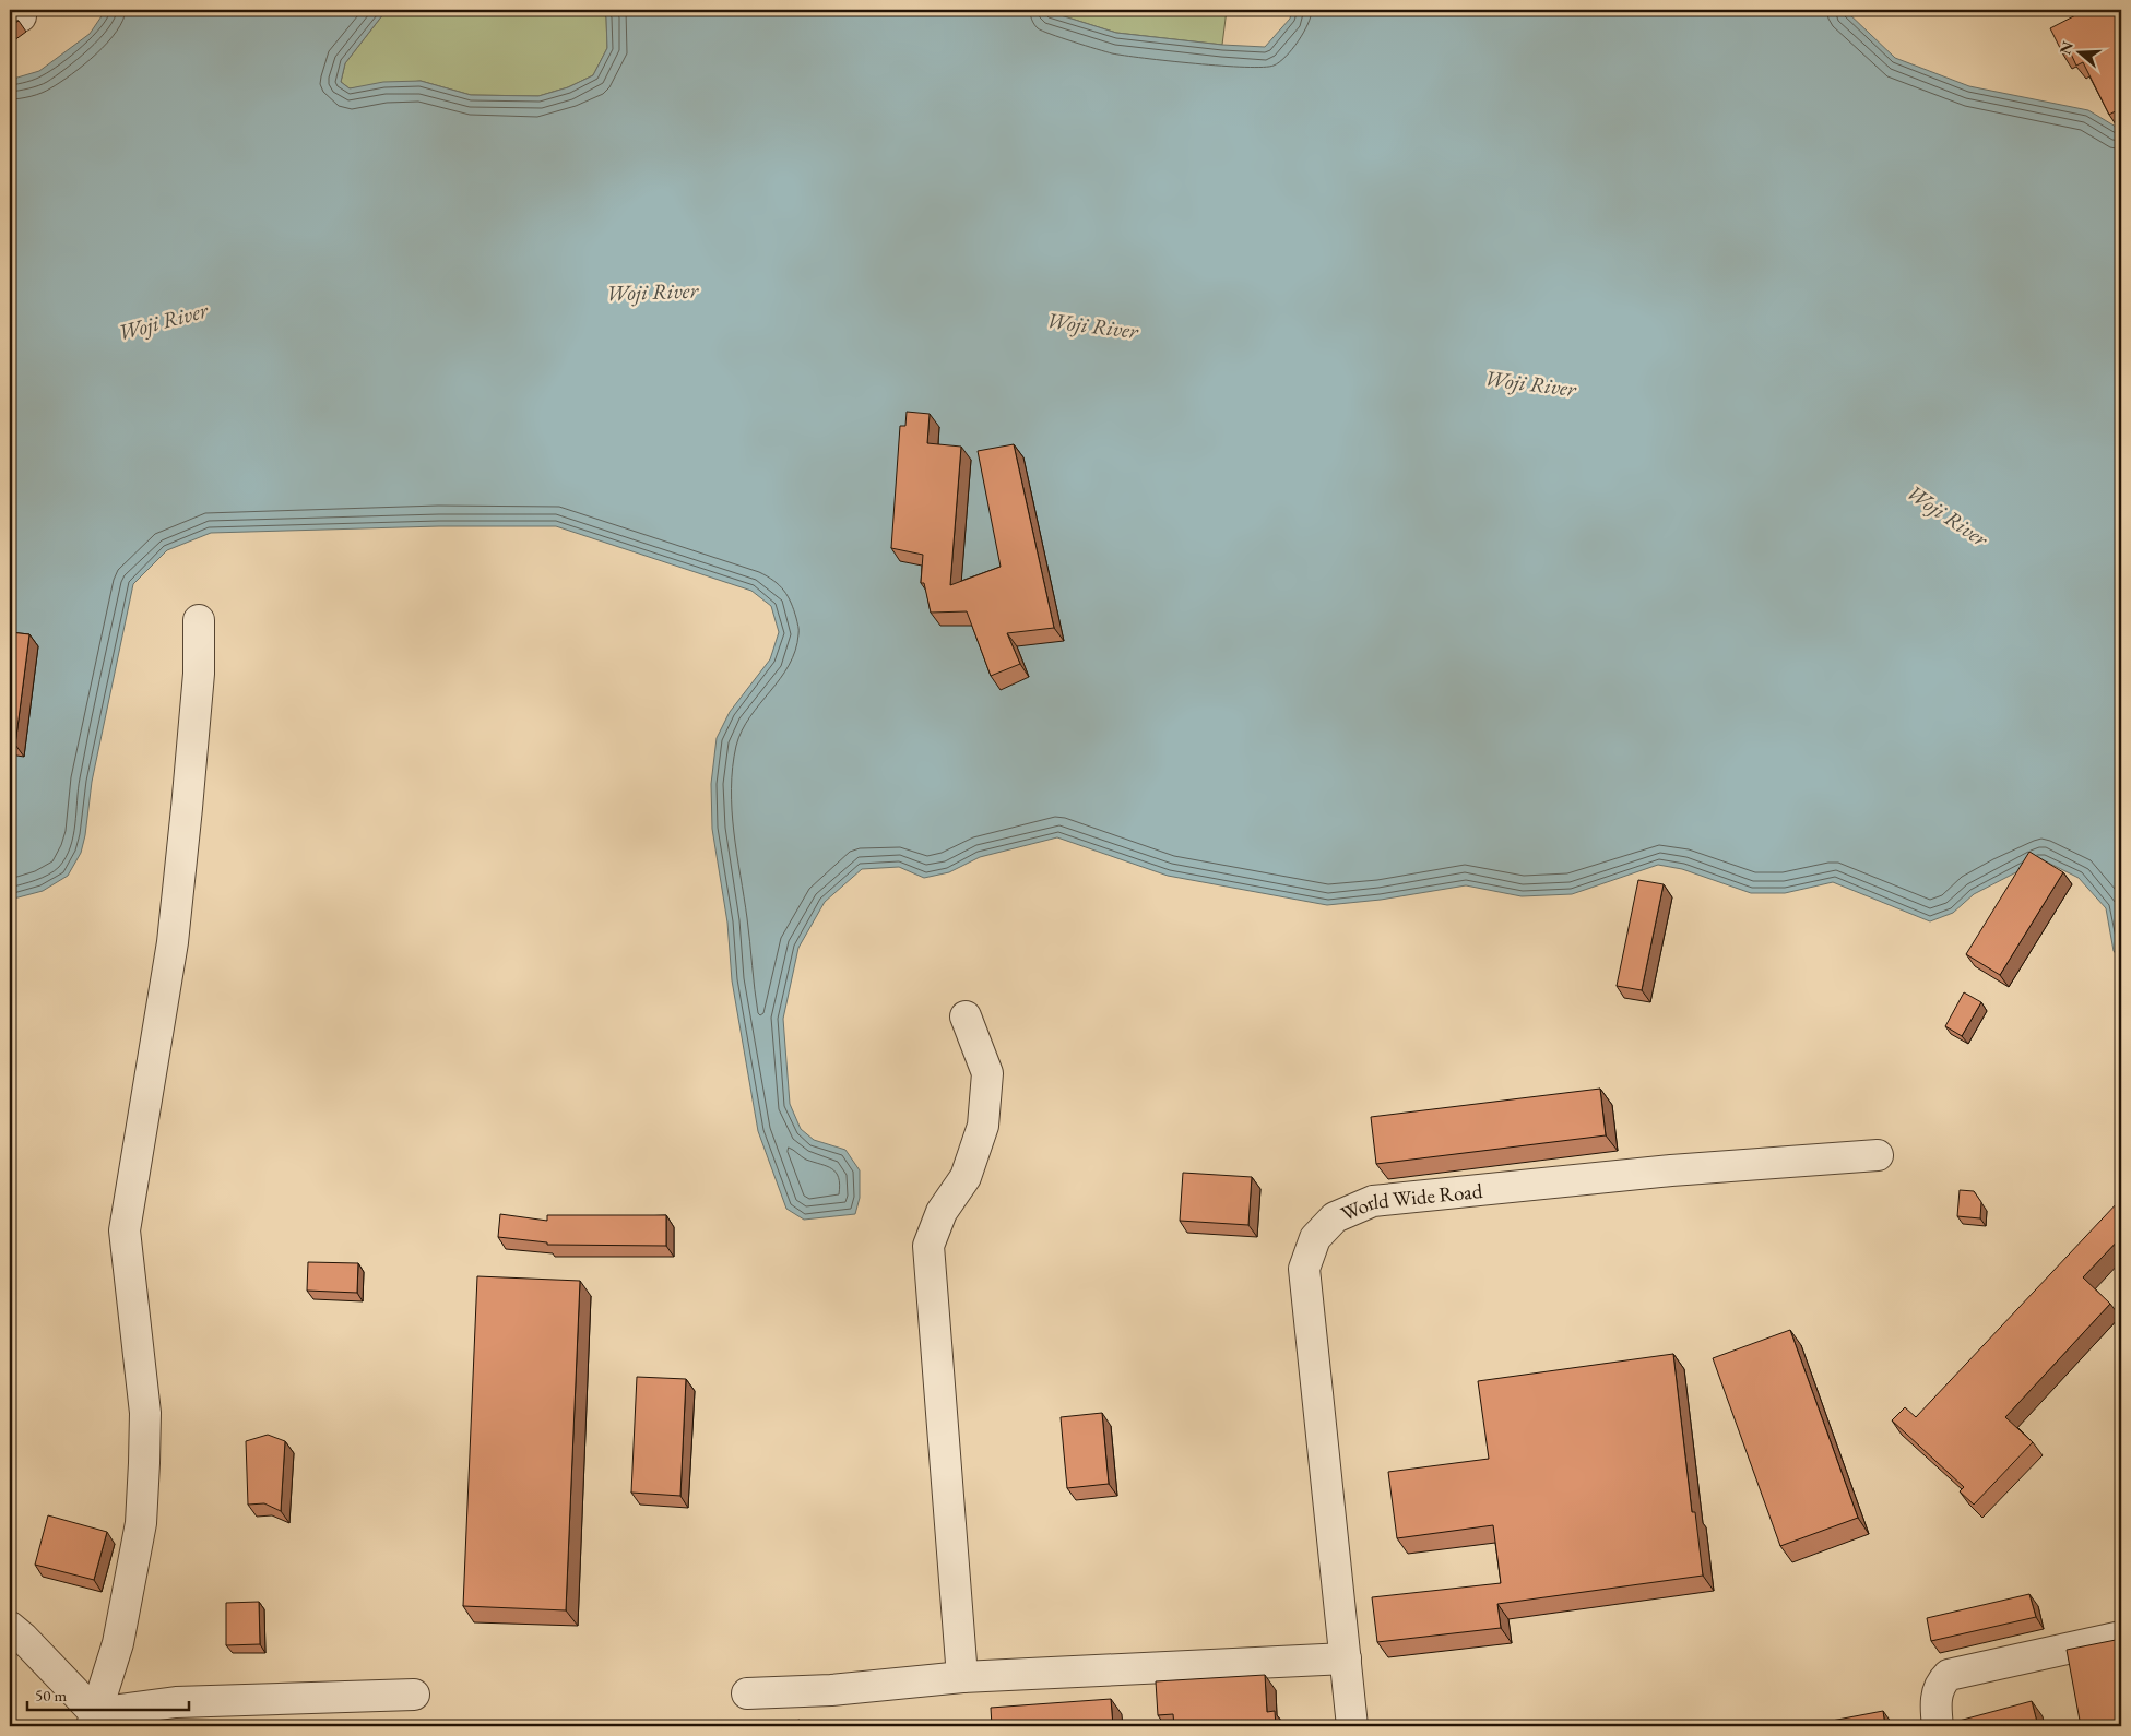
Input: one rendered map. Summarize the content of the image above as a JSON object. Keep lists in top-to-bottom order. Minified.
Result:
{"streets":{"street":["World Wide Road"]},"water":["Woji River"],"scale_bar":"50 m","north":"left"}
